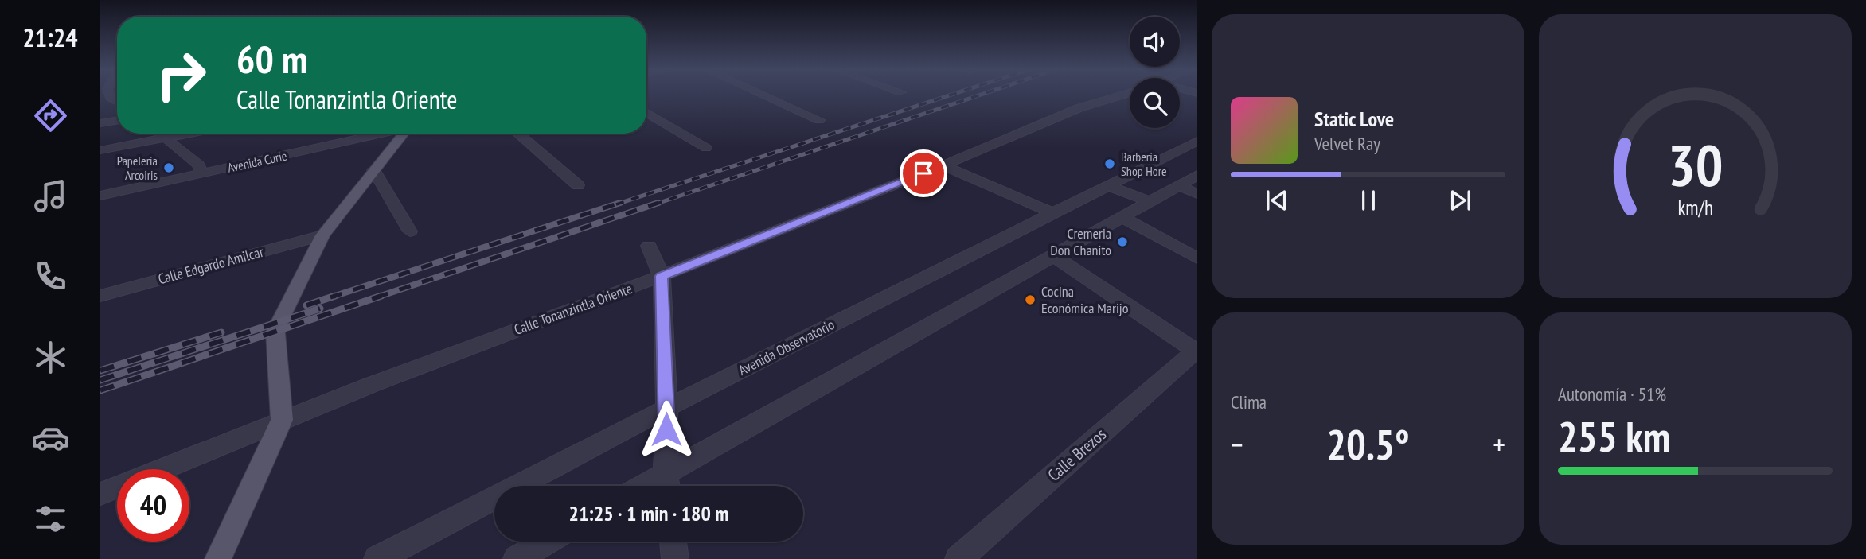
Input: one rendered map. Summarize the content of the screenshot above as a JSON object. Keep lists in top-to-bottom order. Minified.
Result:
{"streets":{"street":["Avenida Curie","Calle Edgardo Amilcar","Calle Tonanzintla Oriente","Avenida Observatorio","Calle Brezos"]},"places":["Barbería Shop Hore","Papelería Arcoiris","Cremeria Don Chanito","Cocina Económica Marijo"],"page":{"tabs":"21:24","turn":["60 m","Calle Tonanzintla Oriente"],"song":["Static Love","Velvet Ray"],"tile":["Clima",["Autonomía · 51%","255 km"]],"heat":["−","20.5°","+"],"limit":"40","trip":"21:25 · 1 min · 180 m","gauge":["30","km/h"]}}
